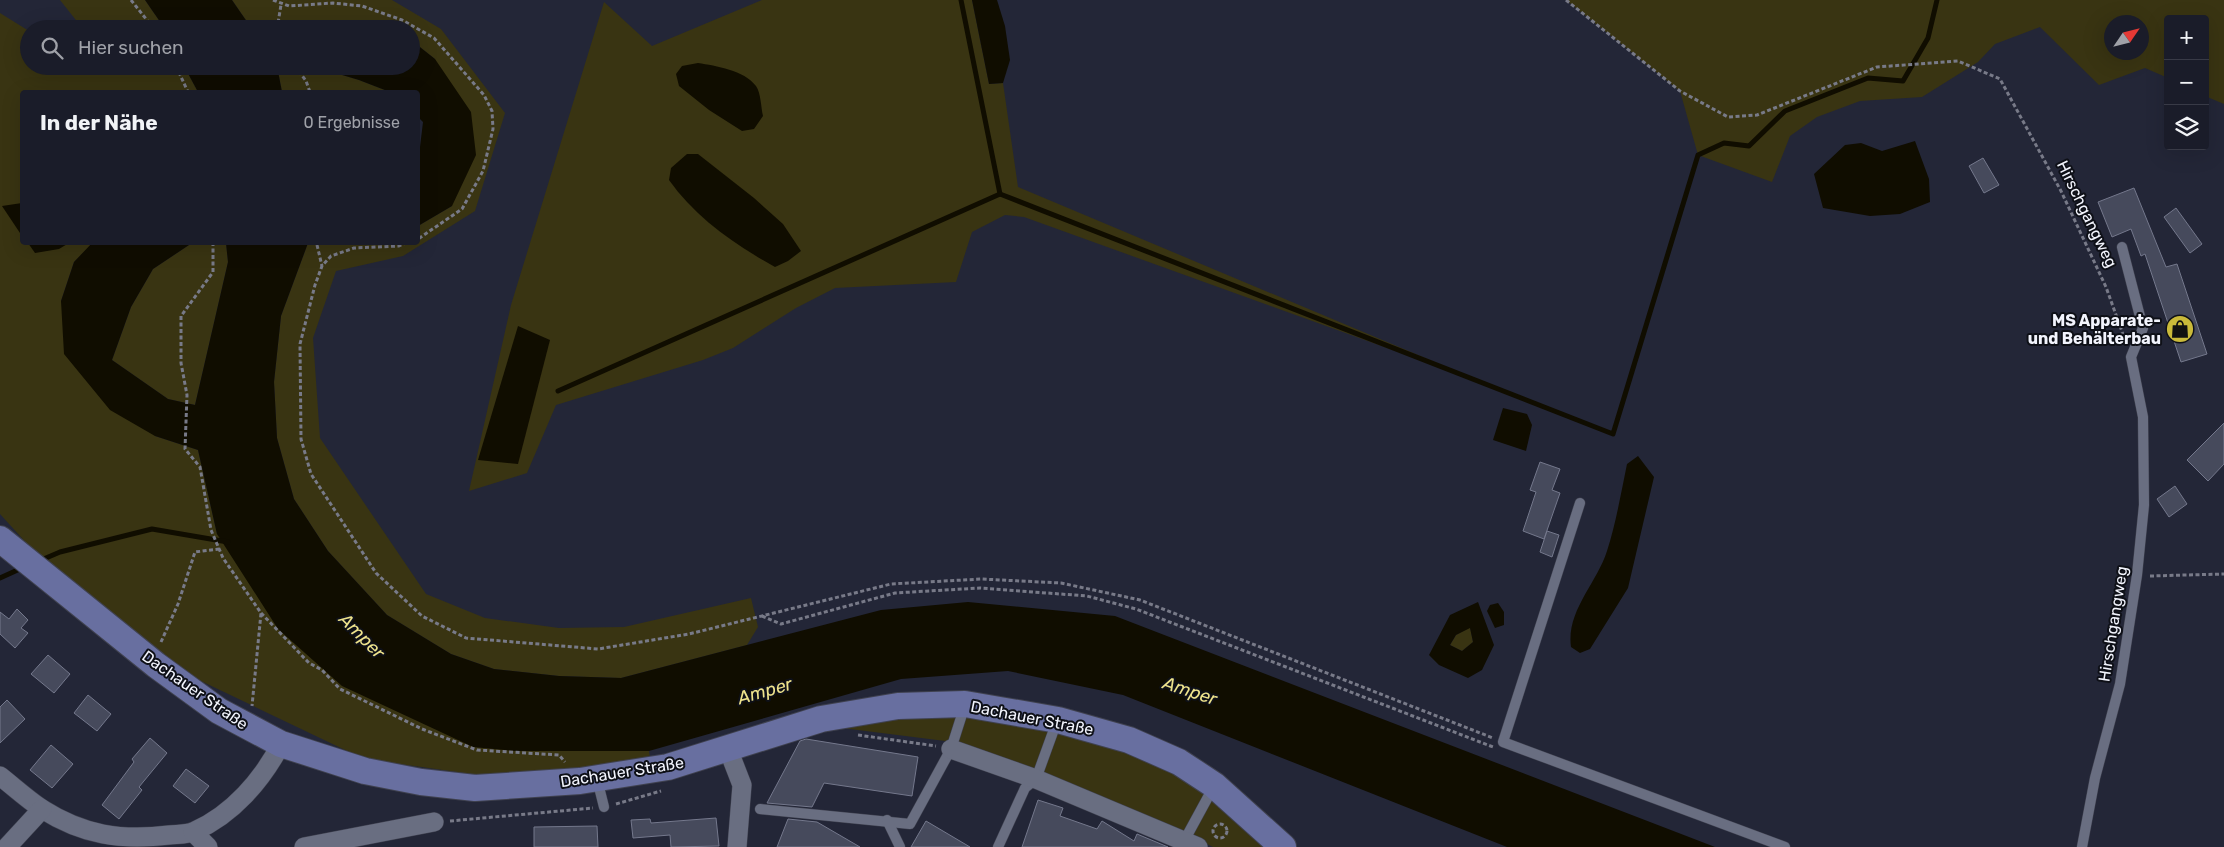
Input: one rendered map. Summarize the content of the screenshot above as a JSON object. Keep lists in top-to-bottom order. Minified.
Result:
{"streets":{"main road":["Dachauer Straße"],"lane":["Hirschgangweg"]},"water":["Amper"],"places":{"shop":["MS Apparate- und Behälterbau"]},"north":"top right","page":{"map_buttons":["+","−"],"search":"Hier suchen","heading":["In der Nähe","0 Ergebnisse"]}}
